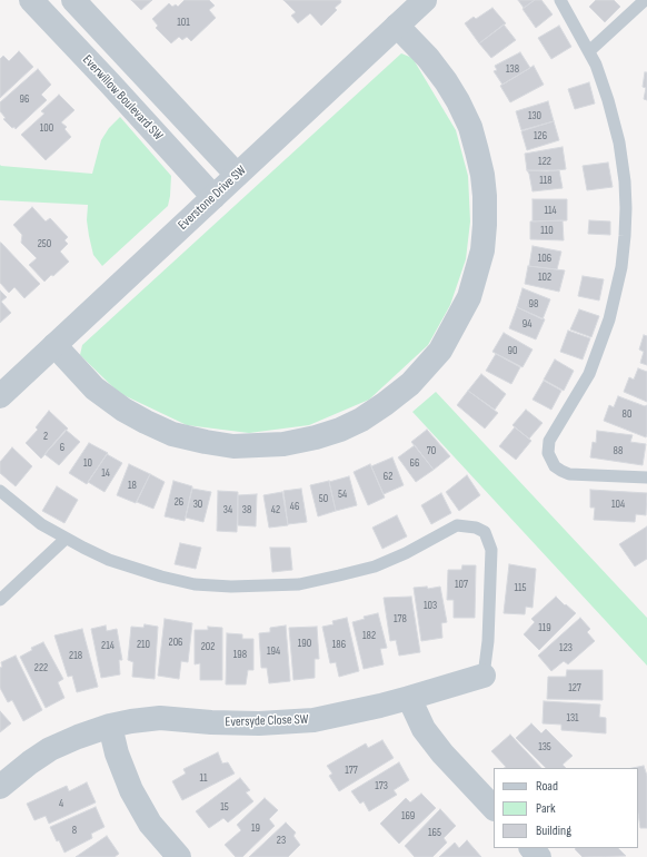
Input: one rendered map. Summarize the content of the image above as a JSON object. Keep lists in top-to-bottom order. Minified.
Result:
{"streets":{"street":["Everwillow Boulevard SW","Everstone Drive SW","Eversyde Close SW"]},"crossings":[["Everwillow Boulevard SW","Everstone Drive SW"]],"house_numbers":["101","138","96","130","100","126","122","118","114","110","250","106","102","98","94","90","80","2","6","70","88","10","66","14","62","18","54","50","26","30","104","46","34","38","42","107","115","103","178","119","182","206","190","210","186","214","202","123","194","198","218","222","127","131","135","177","11","173","4","15","169","19","8","165","23"],"legend":["Road","Park","Building"]}
